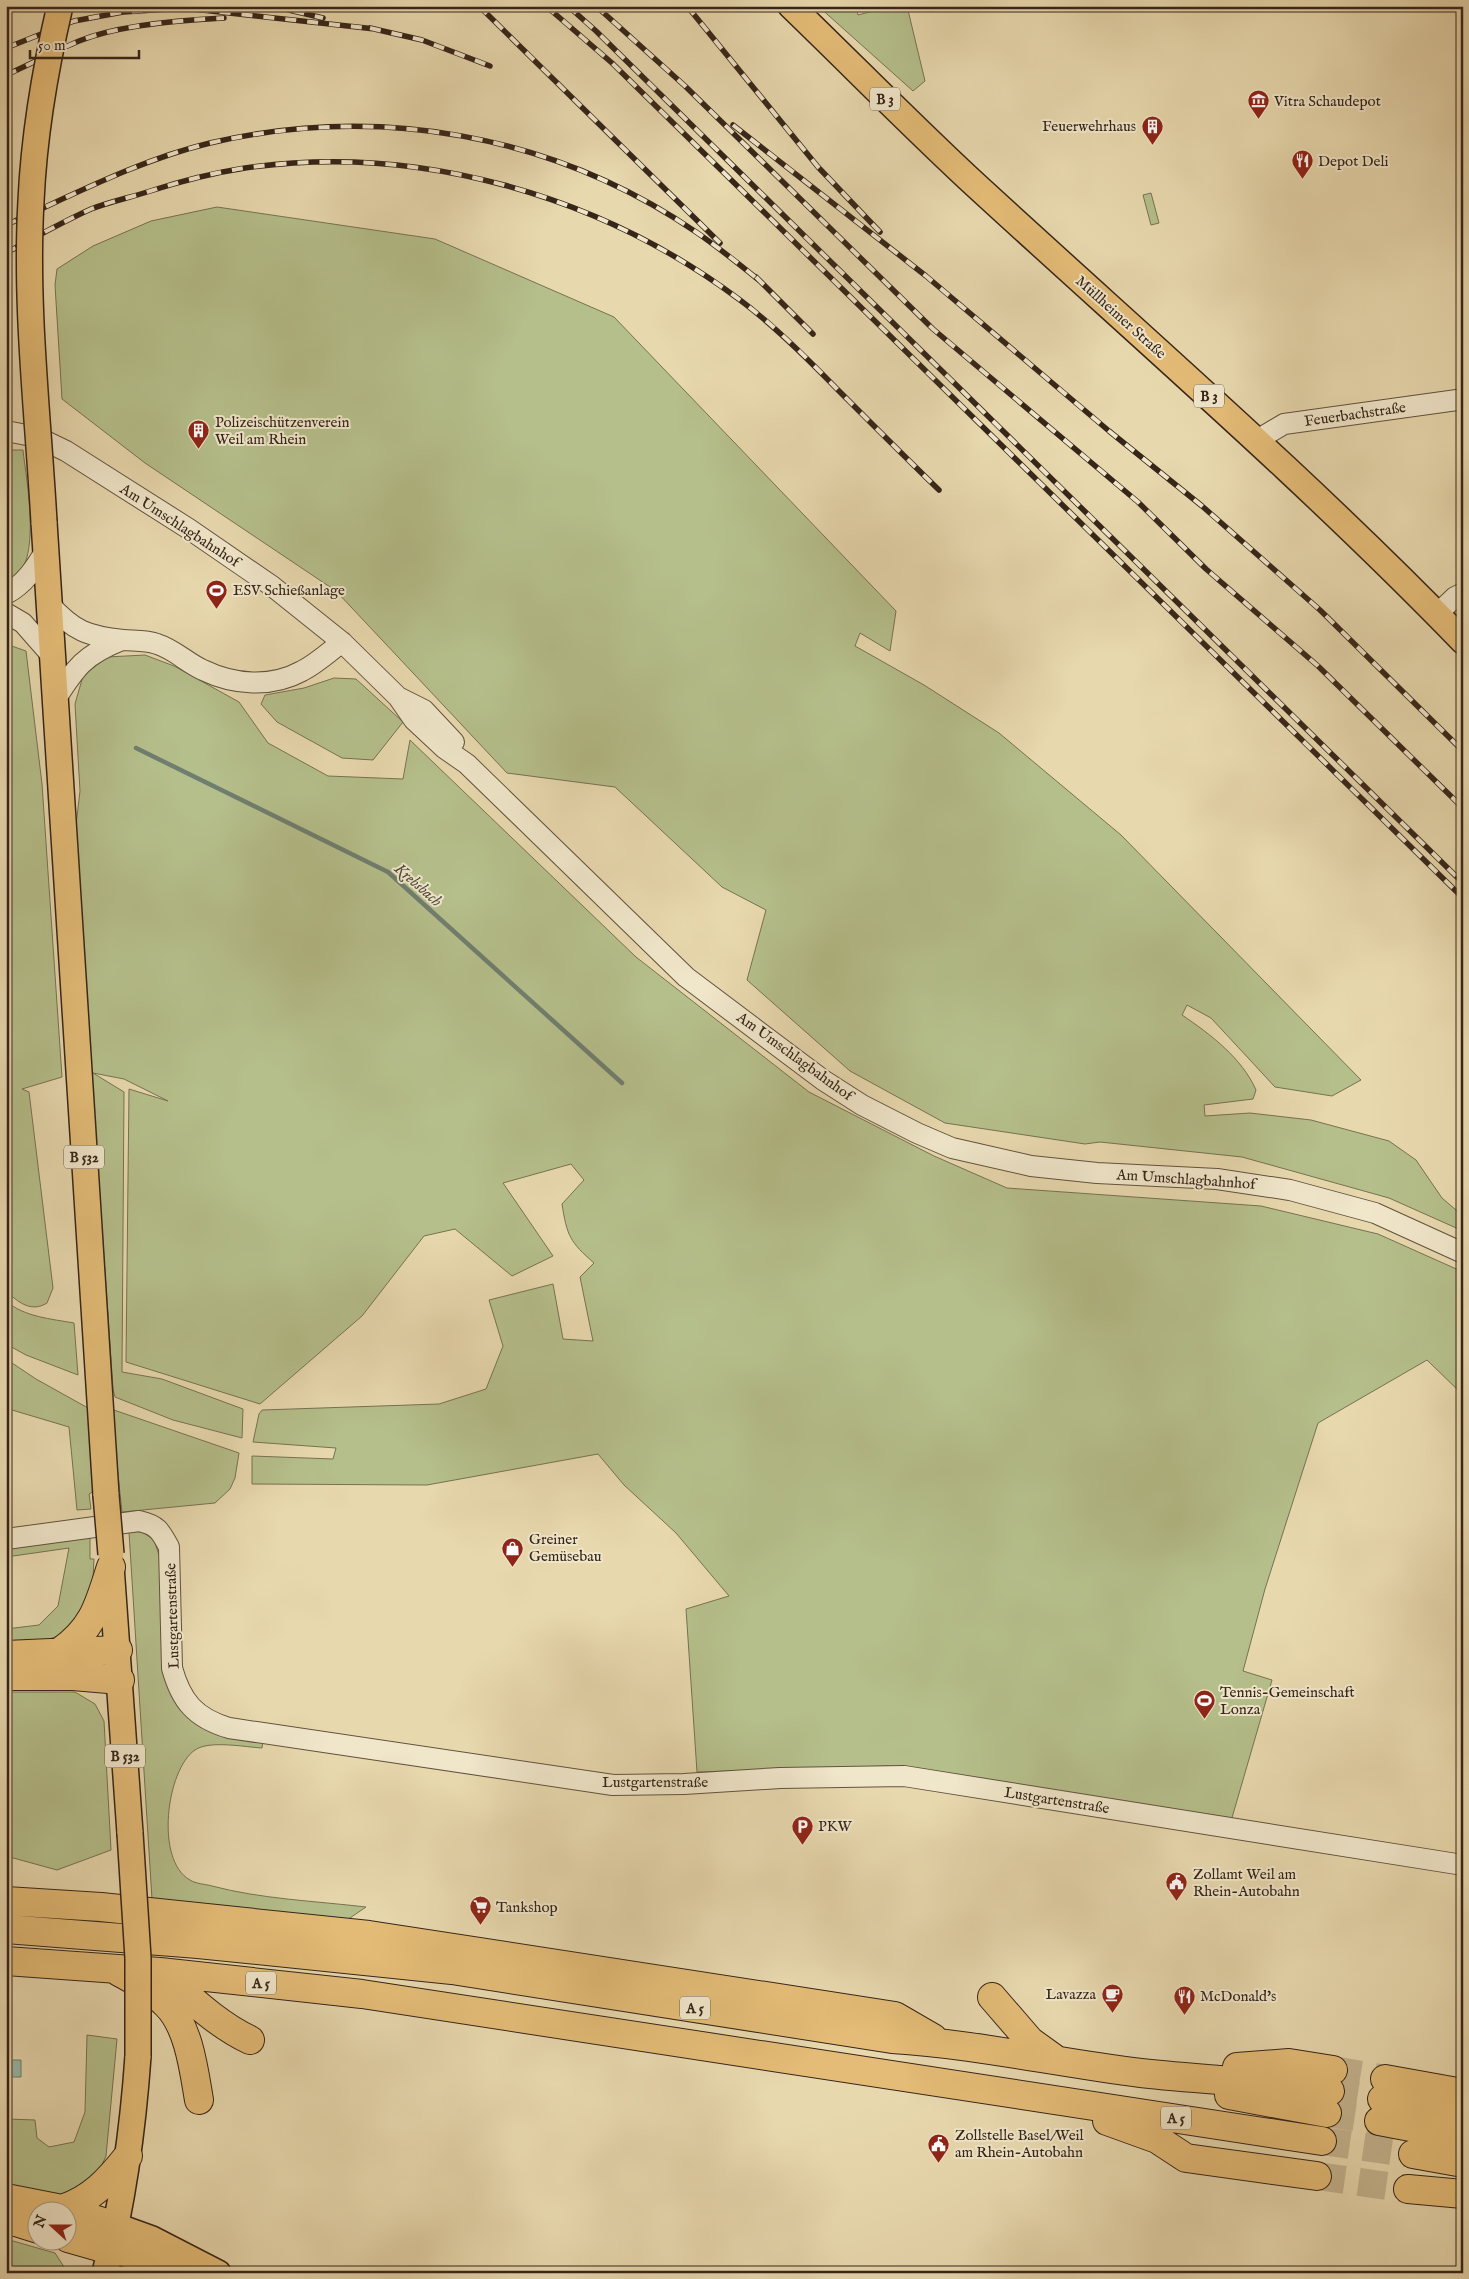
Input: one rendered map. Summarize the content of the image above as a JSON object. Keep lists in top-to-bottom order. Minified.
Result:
{"streets":{"highway":["A 5"],"main road":["B 3","Müllheimer Straße","B 532"],"street":["Feuerbachstraße","Am Umschlagbahnhof","Lustgartenstraße"]},"crossings":[["B 3","Müllheimer Straße"],["Müllheimer Straße","Feuerbachstraße"]],"water":["Krebsbach"],"places":{"museum":["Vitra Schaudepot"],"building":["Feuerwehrhaus","Polizeischützenverein Weil am Rhein"],"restaurant":["Depot Deli","McDonald's"],"sports":["ESV Schießanlage","Tennis-Gemeinschaft Lonza"],"shop":["Greiner Gemüsebau"],"parking":["PKW"],"public building":["Zollamt Weil am Rhein-Autobahn","Zollstelle Basel/Weil am Rhein-Autobahn"],"supermarket":["Tankshop"],"cafe":["Lavazza"]},"scale_bar":"50 m","north":"left"}
